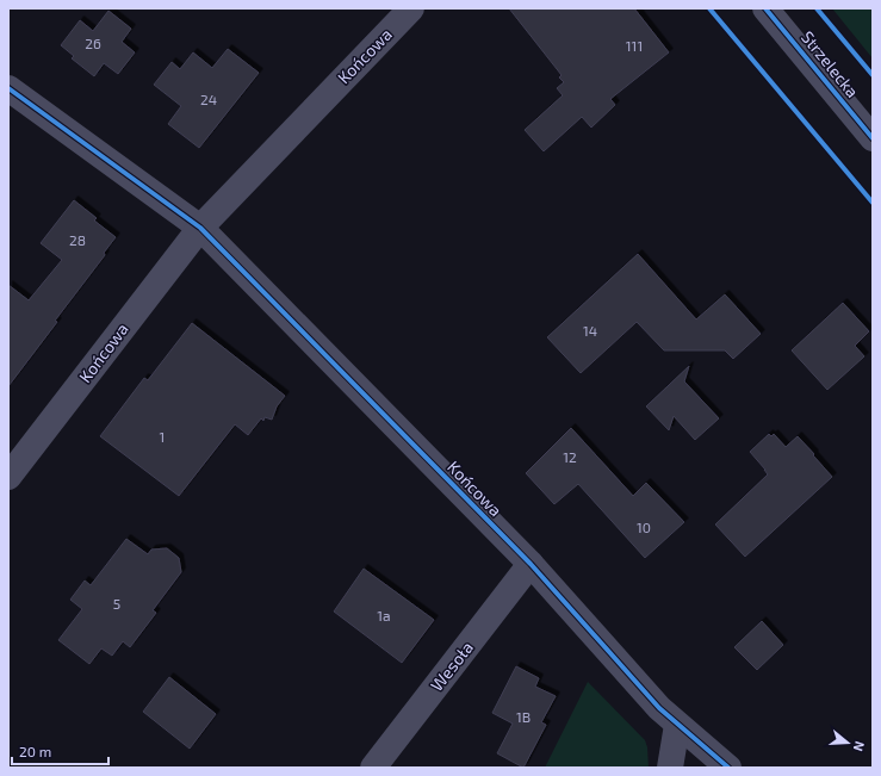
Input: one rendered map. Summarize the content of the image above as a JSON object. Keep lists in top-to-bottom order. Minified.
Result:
{"streets":{"street":["Końcowa","Strzelecka","Wesoła"]},"crossings":[["Końcowa","Wesoła"]],"house_numbers":["26","111","24","28","14","1","12","10","5","1a","1B"],"scale_bar":"20 m","north":"right"}
